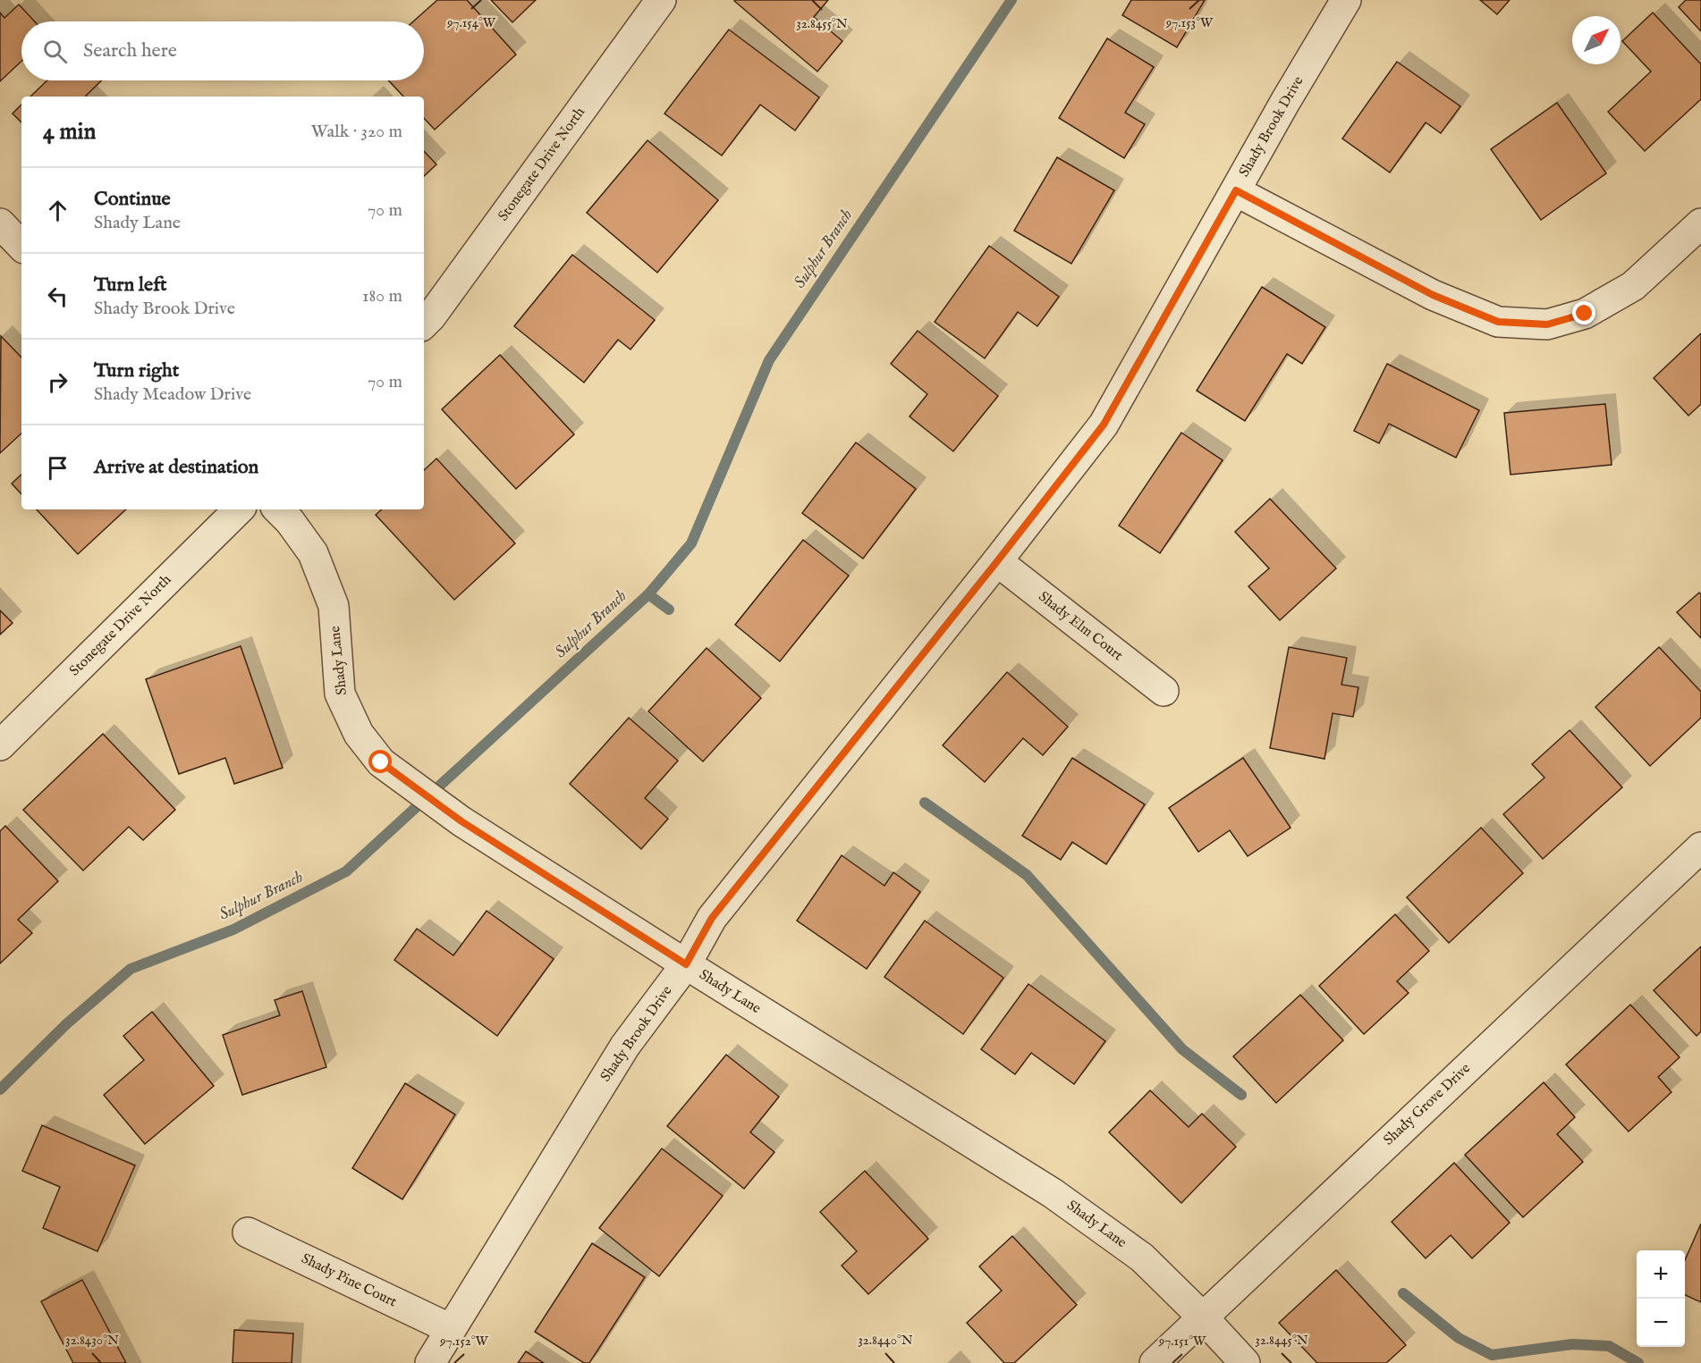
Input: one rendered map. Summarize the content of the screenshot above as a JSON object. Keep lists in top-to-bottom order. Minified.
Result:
{"streets":{"street":["Shady Brook Drive","Stonegate Drive North","Shady Elm Court","Shady Lane","Shady Grove Drive","Shady Pine Court"]},"crossings":[["Shady Brook Drive","Shady Elm Court"],["Shady Brook Drive","Shady Lane"],["Shady Brook Drive","Shady Pine Court"],["Shady Lane","Shady Grove Drive"]],"water":["Sulphur Branch"],"north":"top right","page":{"search":"Search here","heading":["4 min","Walk · 320 m"],"list":[["Continue","Shady Lane","70 m"],["Turn left","Shady Brook Drive","180 m"],["Turn right","Shady Meadow Drive","70 m"],"Arrive at destination"],"map_buttons":["+","−"]},"coordinates":["97.154°W","97.153°W","32.8455°N","32.8430°N","32.8440°N","32.8445°N","97.152°W","97.151°W"]}
